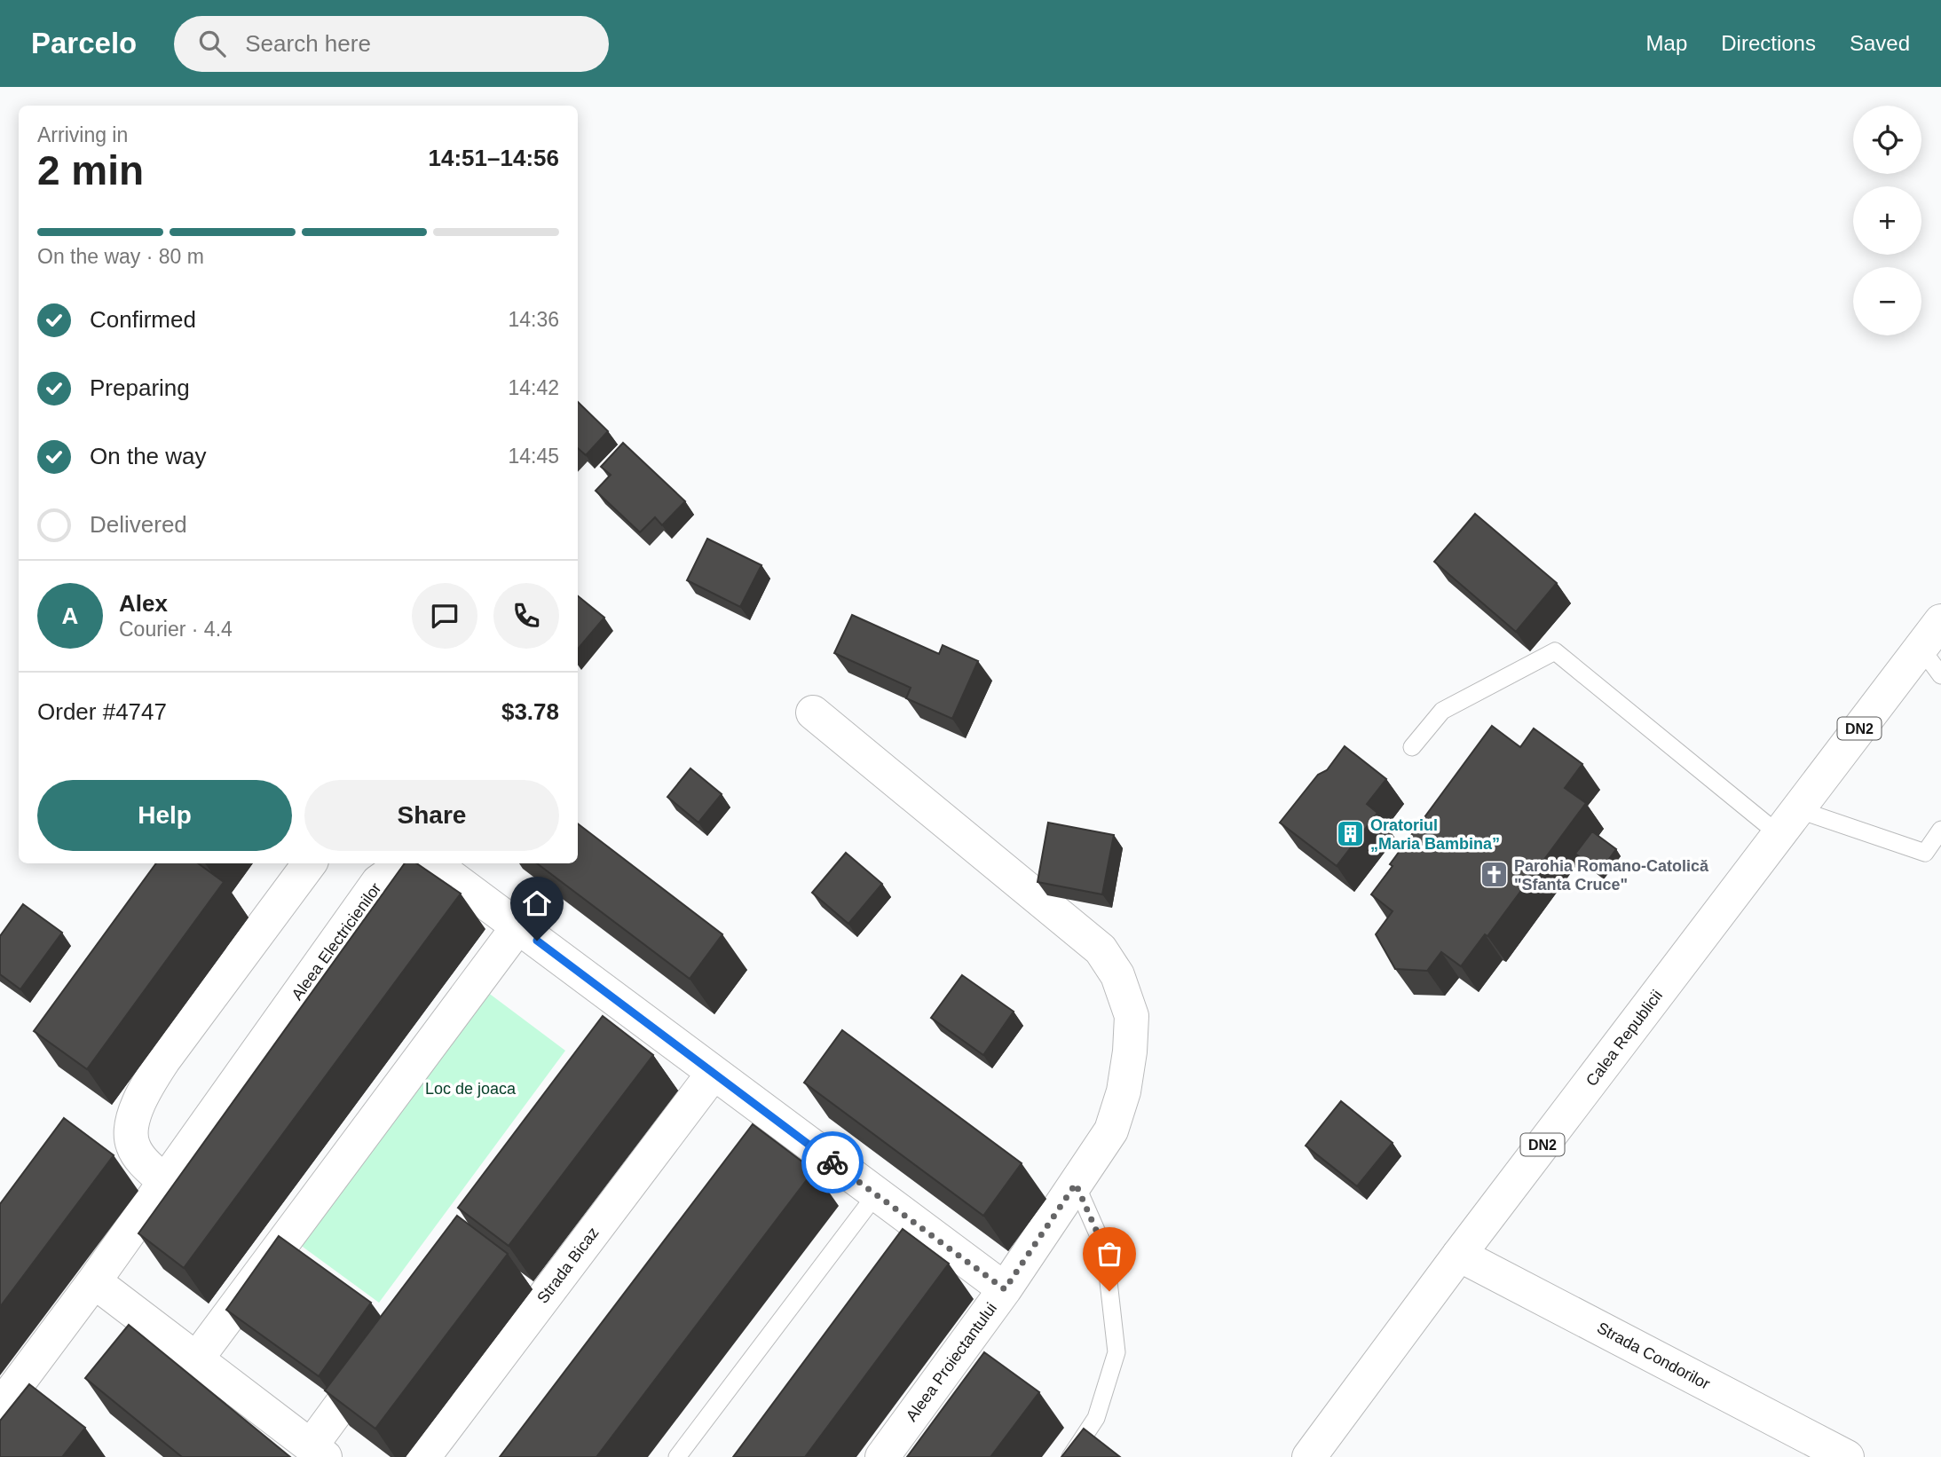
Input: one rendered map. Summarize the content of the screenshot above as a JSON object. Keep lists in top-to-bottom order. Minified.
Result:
{"streets":{"street":["DN2","Aleea Electricienilor","Calea Republicii","Strada Bicaz","Strada Condorilor","Aleea Proiectantului"]},"crossings":[["Aleea Electricienilor","Strada Bicaz"],["Aleea Electricienilor","Aleea Proiectantului"],["Calea Republicii","Strada Condorilor"],["Strada Bicaz","Aleea Proiectantului"]],"parks":["Loc de joaca"],"places":{"building":["Oratoriul „Maria Bambina”"],"church":["Parohia Romano-Catolică \"Sfanta Cruce\""]},"page":{"header":"Parcelo","search":"Search here","nav":["Map","Directions","Saved"],"map_buttons":["+","−"],"heading":["2 min","Arriving in","14:51–14:56"],"panel":["Alex","Courier · 4.4","Order #4747","$3.78"],"bar":"On the way · 80 m","list":[["Confirmed","14:36"],["Preparing","14:42"],["On the way","14:45"],"Delivered"],"round":"A","buttons":["Help","Share"]}}
